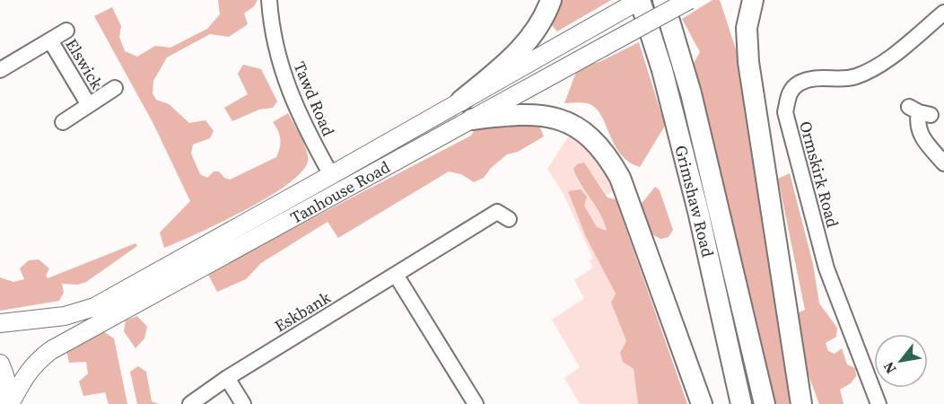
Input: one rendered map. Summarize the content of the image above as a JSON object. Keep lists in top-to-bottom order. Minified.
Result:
{"streets":{"main road":["Grimshaw Road"],"street":["Elswick","Tawd Road","Ormskirk Road","Tanhouse Road","Eskbank"]},"crossings":[["Tawd Road","Tanhouse Road"],["Tanhouse Road","Grimshaw Road"]],"north":"bottom left"}
